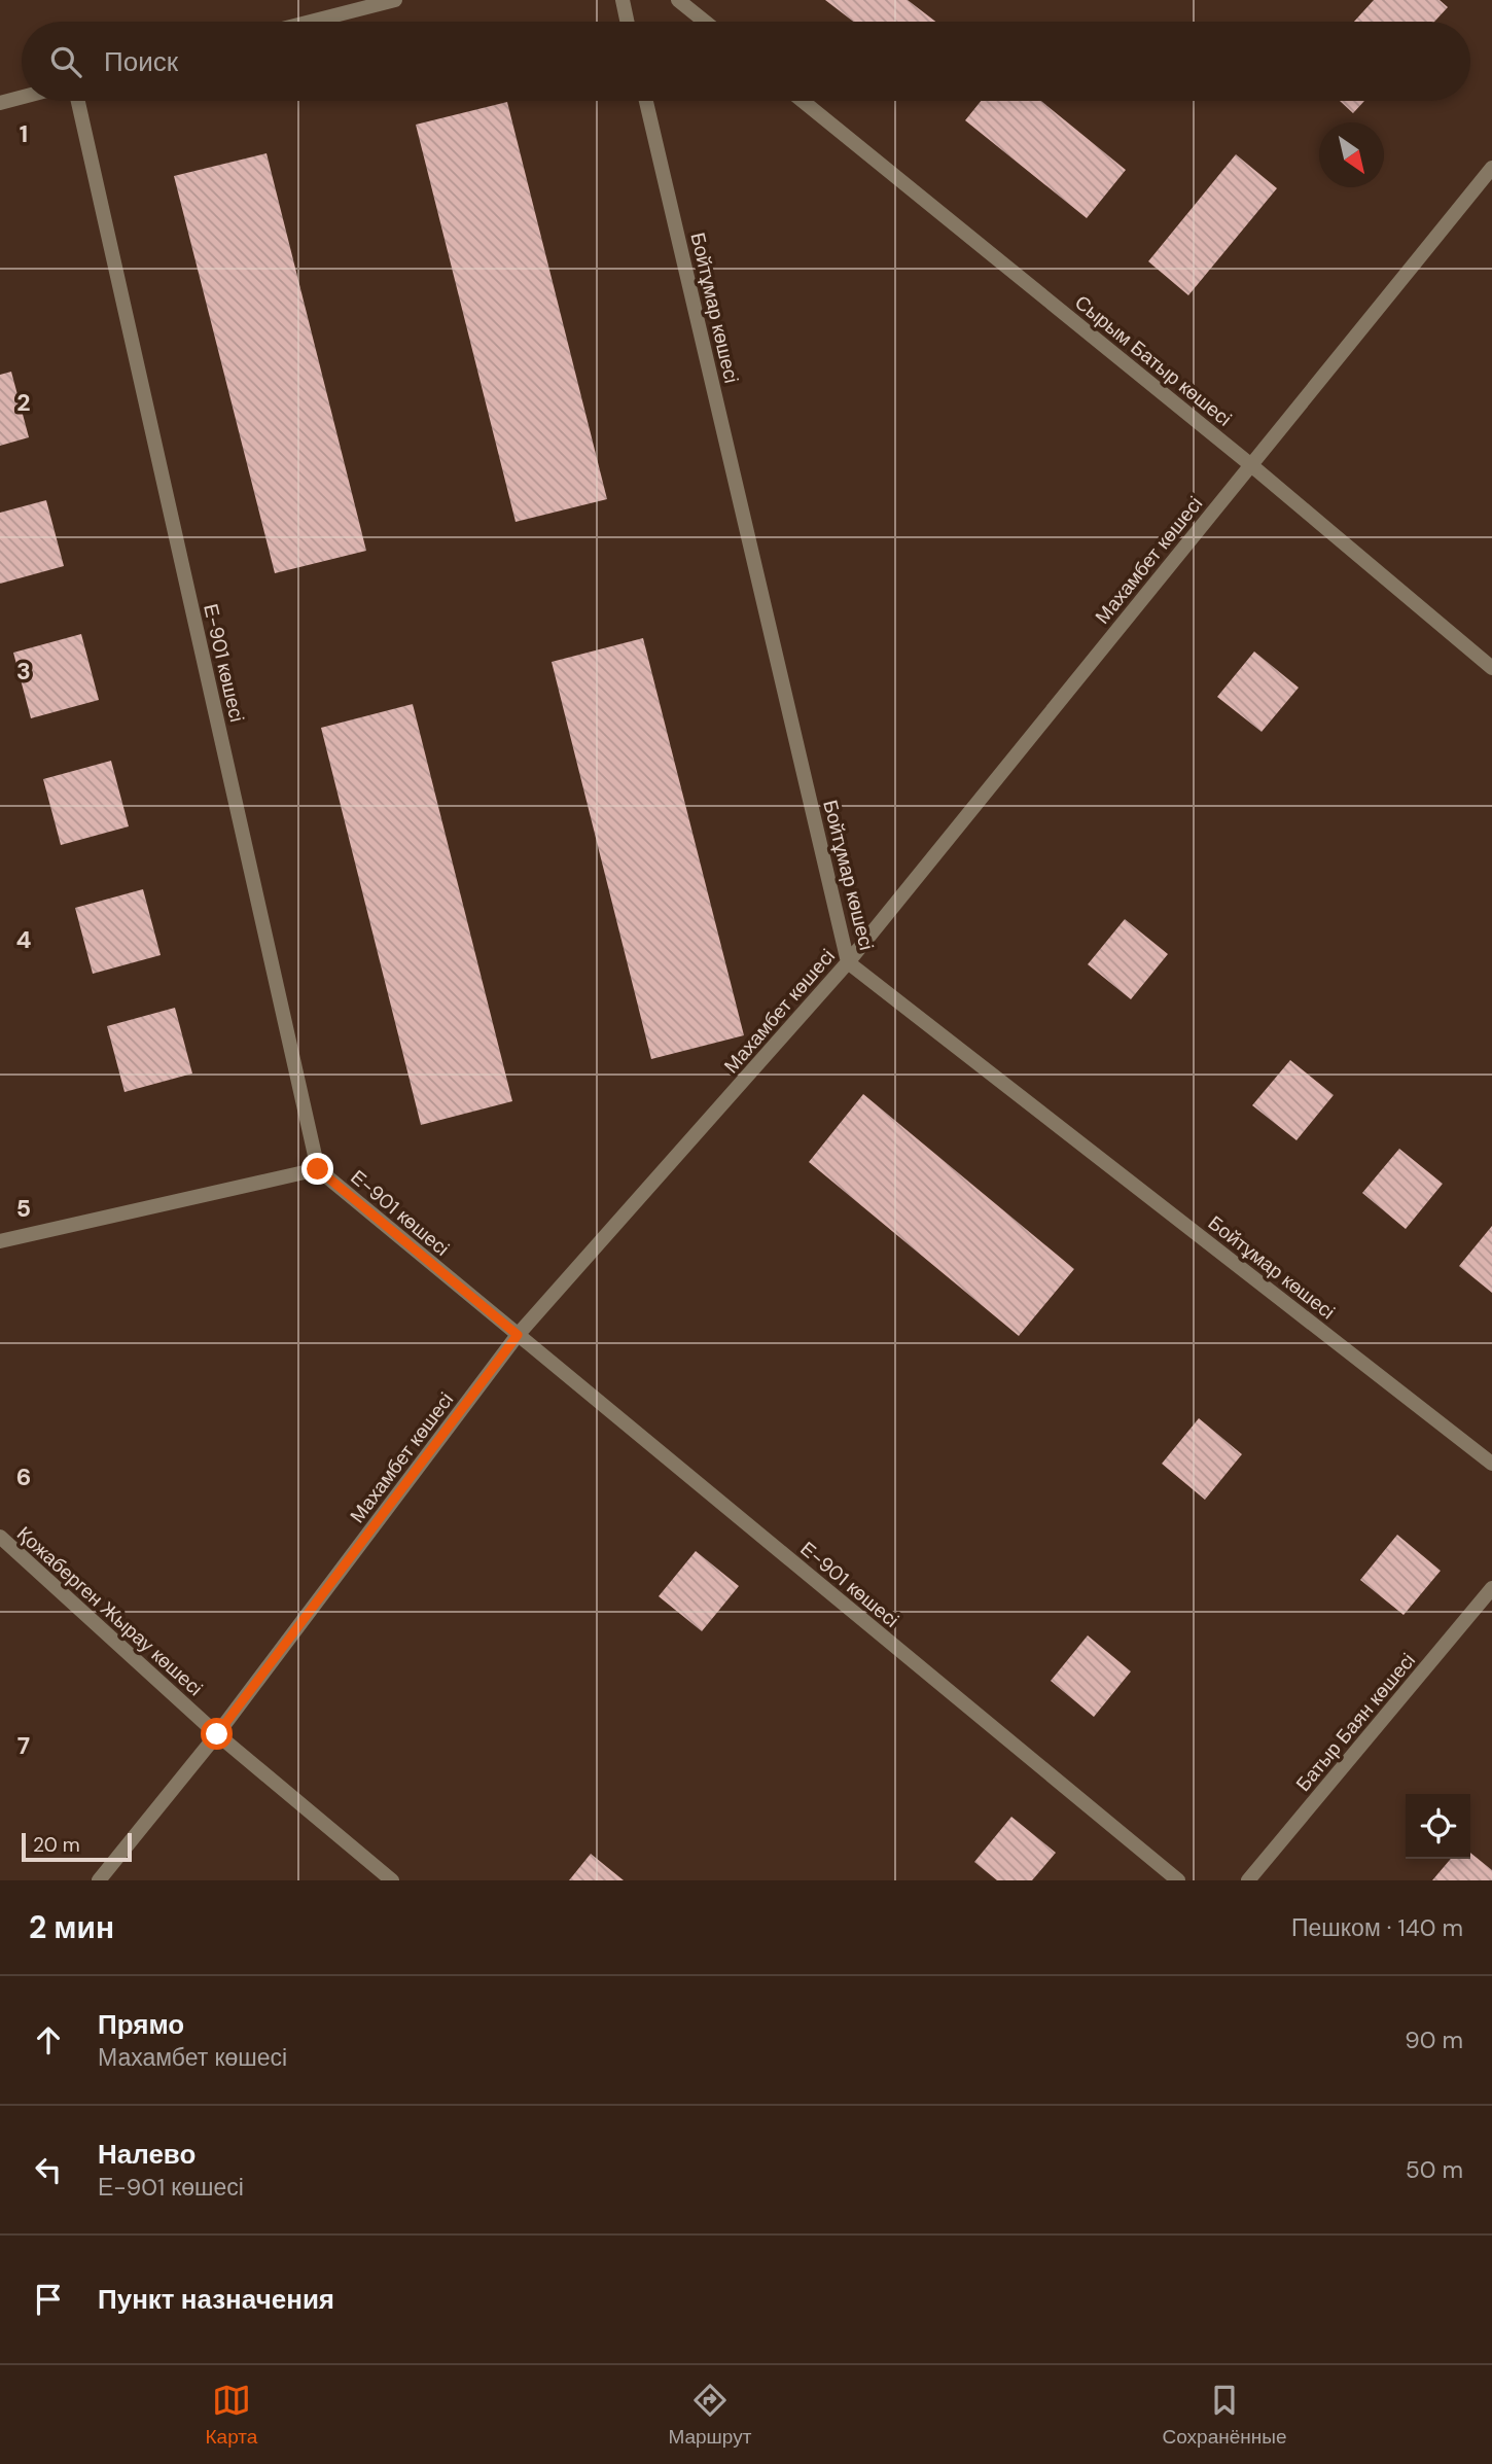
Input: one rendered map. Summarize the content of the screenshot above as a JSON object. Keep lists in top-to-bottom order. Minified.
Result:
{"streets":{"street":["Бойтұмар көшесі","Сырым Батыр көшесі","Махамбет көшесі","Е-901 көшесі","Қожаберген Жырау көшесі","Батыр Баян көшесі"]},"crossings":[["Бойтұмар көшесі","Махамбет көшесі"],["Сырым Батыр көшесі","Махамбет көшесі"],["Махамбет көшесі","Е-901 көшесі"],["Махамбет көшесі","Қожаберген Жырау көшесі"]],"scale_bar":"20 m","north":"bottom right","page":{"search":"Поиск","scale":"20 m","heading":["2 мин","Пешком · 140 m"],"list":[["Прямо","Махамбет көшесі","90 m"],["Налево","Е-901 көшесі","50 m"],"Пункт назначения"],"nav":["Карта","Маршрут","Сохранённые"]},"grid":{"rows":["1","2","3","4","5","6","7"]}}
